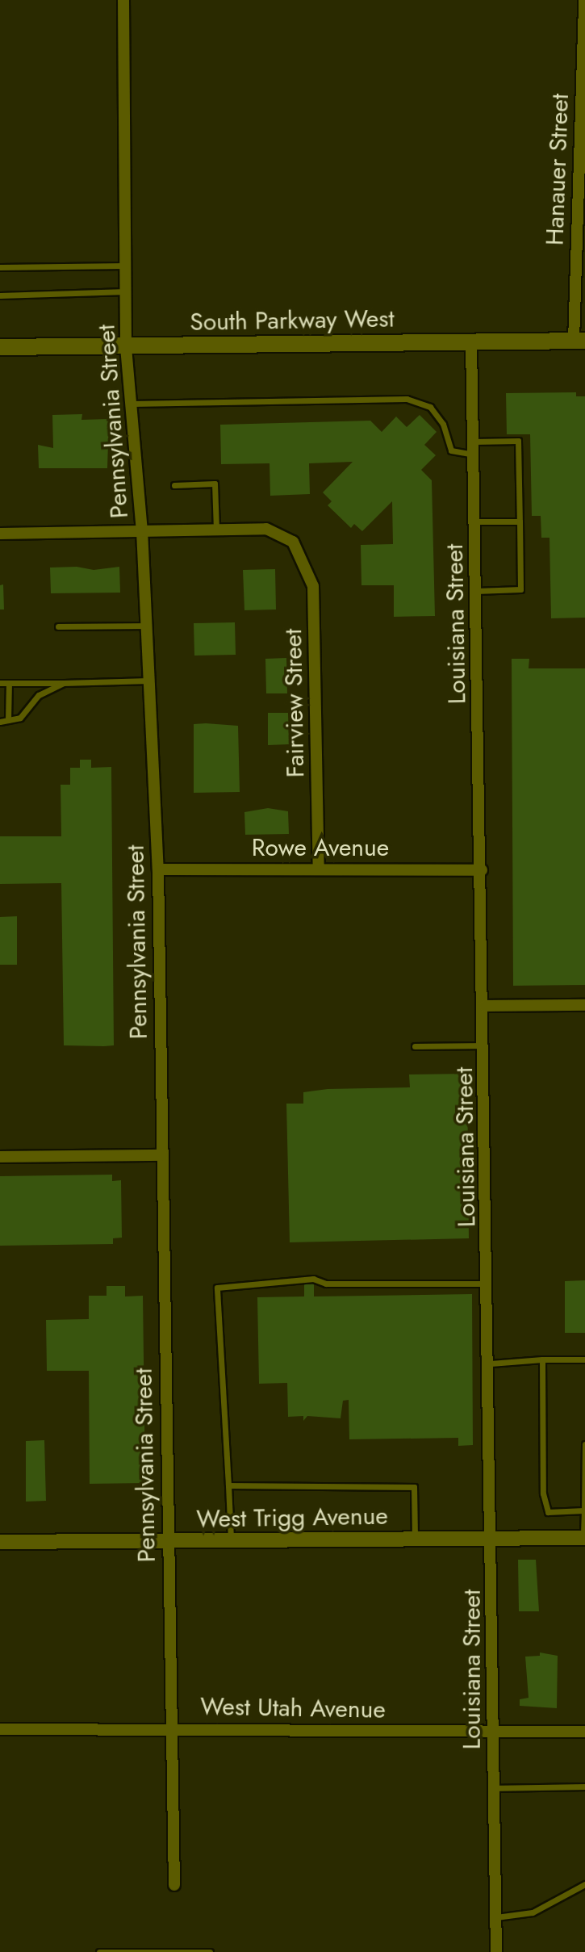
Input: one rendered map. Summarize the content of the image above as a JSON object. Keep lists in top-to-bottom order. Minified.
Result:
{"streets":{"main road":["South Parkway West"],"street":["Hanauer Street","Pennsylvania Street","Louisiana Street","Fairview Street","Rowe Avenue","West Trigg Avenue","West Utah Avenue"]},"crossings":[["Hanauer Street","South Parkway West"],["South Parkway West","Pennsylvania Street"],["South Parkway West","Louisiana Street"],["Pennsylvania Street","Rowe Avenue"],["Pennsylvania Street","West Trigg Avenue"],["Pennsylvania Street","West Utah Avenue"],["Louisiana Street","Rowe Avenue"],["Louisiana Street","West Trigg Avenue"],["Louisiana Street","West Utah Avenue"],["Fairview Street","Rowe Avenue"]]}
